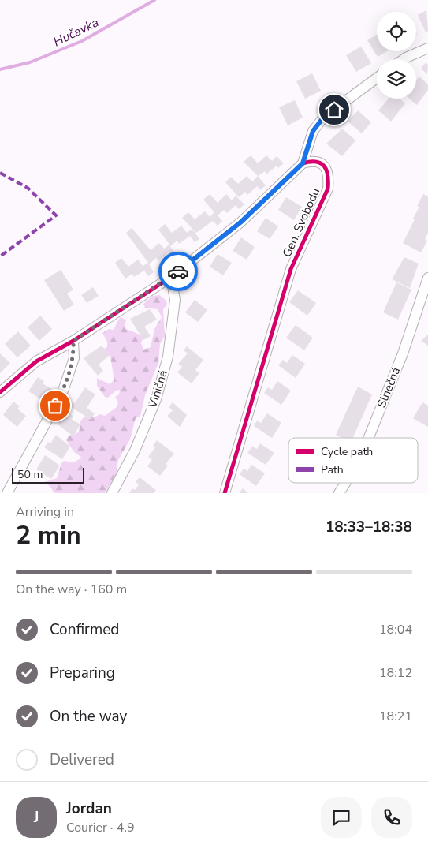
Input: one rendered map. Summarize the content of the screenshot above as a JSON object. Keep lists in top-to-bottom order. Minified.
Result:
{"streets":{"street":["Gen. Svobodu","Slnečná","Viničná"]},"water":["Hučavka"],"legend":["Cycle path","Path"],"scale_bar":"50 m","page":{"scale":"50 m","heading":["2 min","Arriving in","18:33–18:38"],"panel":["Jordan","Courier · 4.9"],"bar":"On the way · 160 m","list":[["Confirmed","18:04"],["Preparing","18:12"],["On the way","18:21"],"Delivered"],"round":"J"}}
